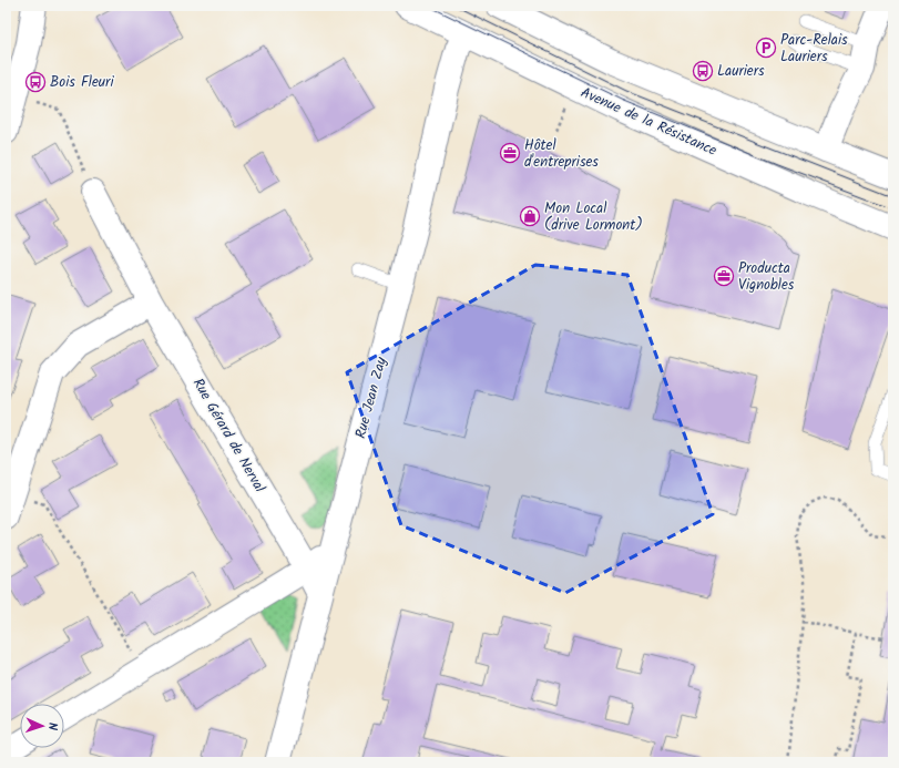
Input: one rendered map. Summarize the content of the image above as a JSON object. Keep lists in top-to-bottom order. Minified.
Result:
{"streets":{"street":["Avenue de la Résistance","Rue Jean Zay","Rue Gérard de Nerval"]},"crossings":[["Avenue de la Résistance","Rue Jean Zay"],["Rue Jean Zay","Rue Gérard de Nerval"]],"places":{"parking":["Parc-Relais Lauriers"],"bus stop":["Lauriers","Bois Fleuri"],"office":["Hôtel d'entreprises","Producta Vignobles"],"shop":["Mon Local (drive Lormont)"]},"north":"right"}
